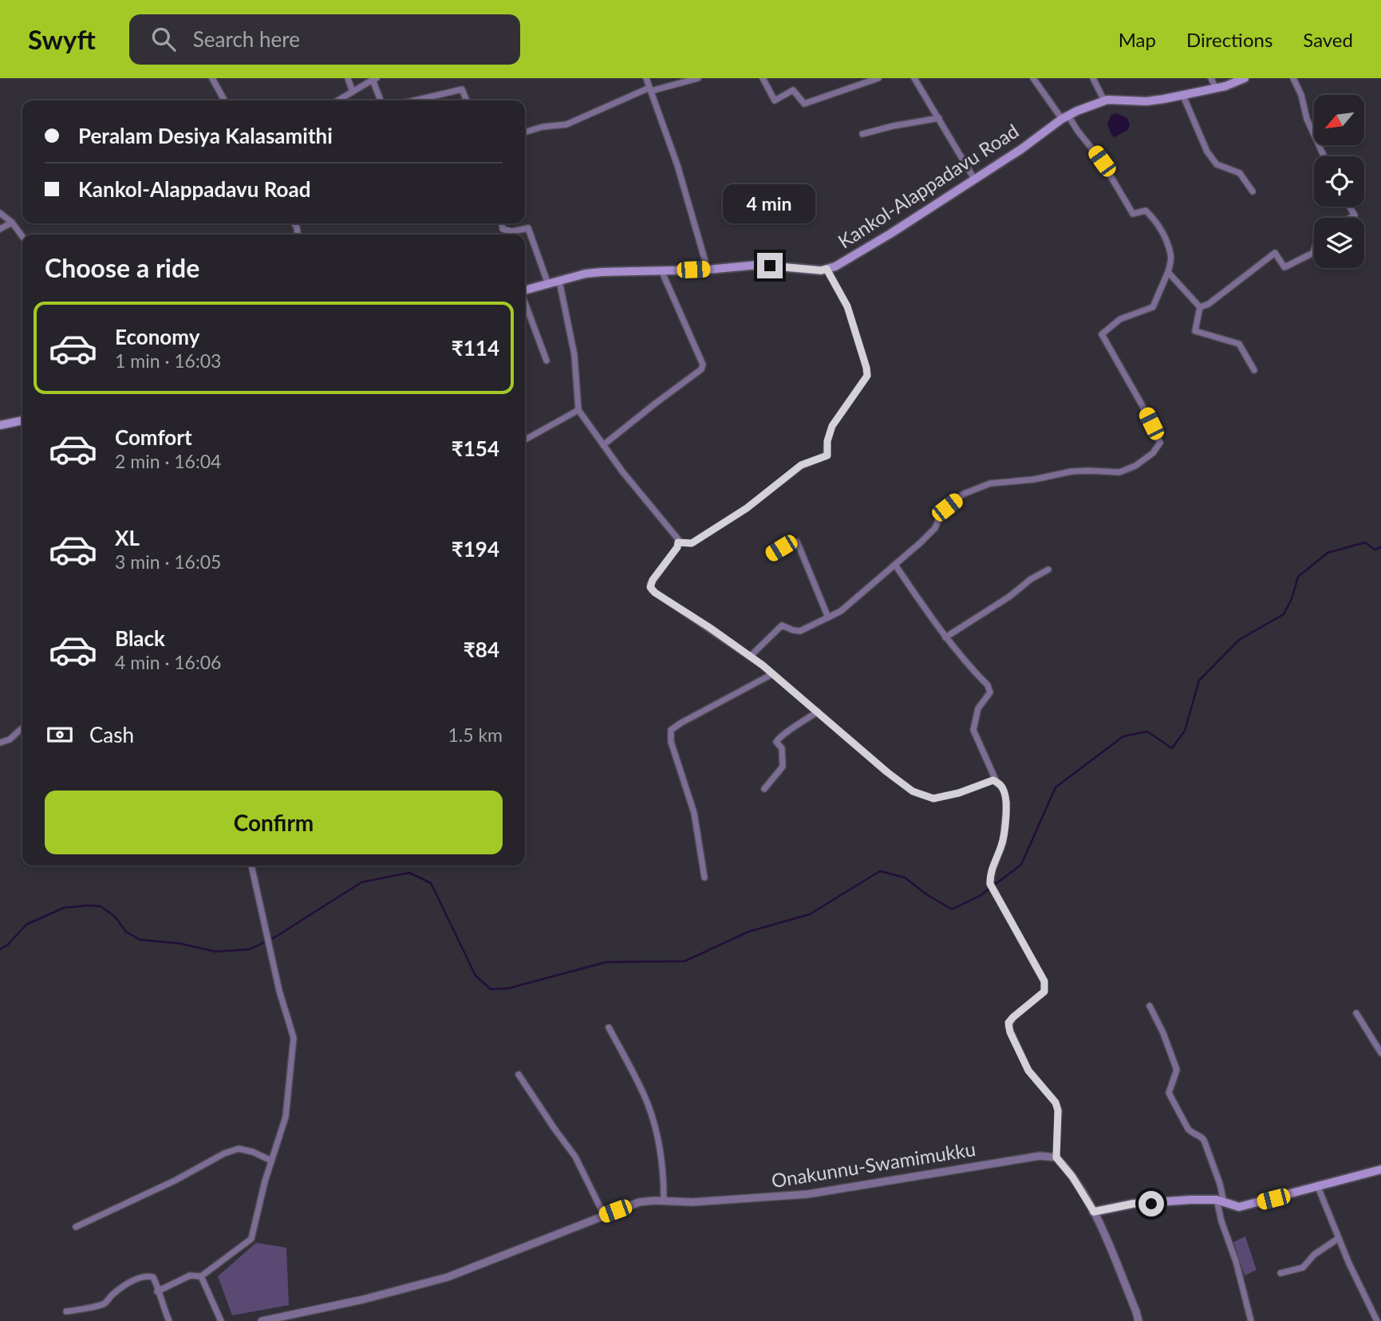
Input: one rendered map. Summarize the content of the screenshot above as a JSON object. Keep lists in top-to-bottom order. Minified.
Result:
{"streets":{"main road":["Kankol-Alappadavu Road"],"street":["Onakunnu-Swamimukku"]},"north":"bottom left","page":{"header":"Swyft","search":"Search here","nav":["Map","Directions","Saved"],"banner":["Peralam Desiya Kalasamithi","Kankol-Alappadavu Road"],"bubble":"4 min","heading":"Choose a ride","list":[{"name":"Economy","note":"1 min · 16:03","value":"₹114"},{"name":"Comfort","note":"2 min · 16:04","value":"₹154"},{"name":"XL","note":"3 min · 16:05","value":"₹194"},{"name":"Black","note":"4 min · 16:06","value":"₹84"}],"pay":["Cash","1.5 km"],"buttons":"Confirm"}}
